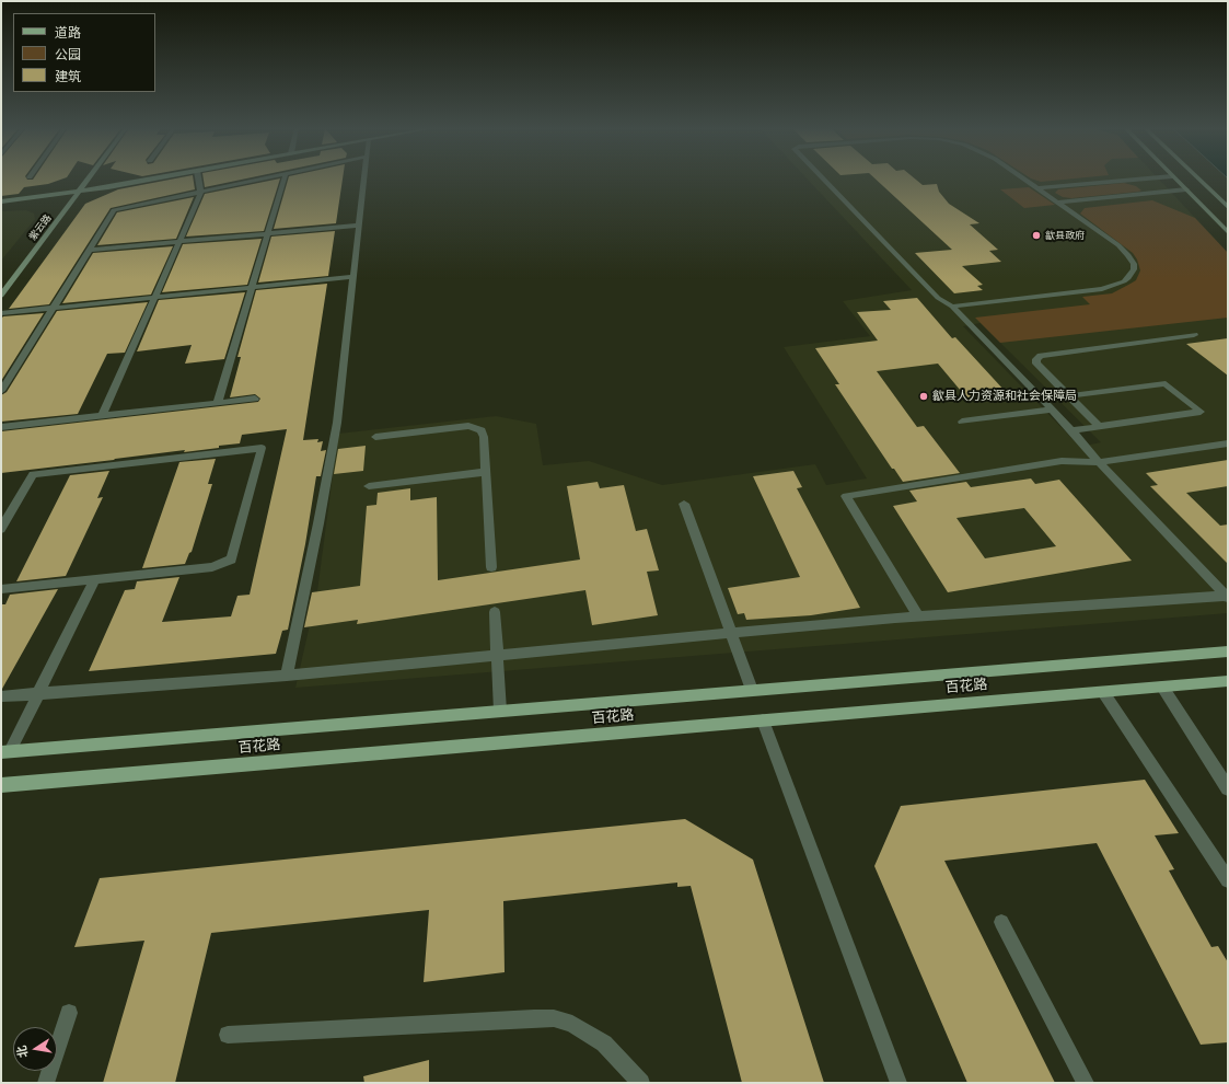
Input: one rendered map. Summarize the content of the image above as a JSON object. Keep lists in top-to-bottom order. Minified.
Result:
{"streets":{"main road":["百花路"],"street":["紫云路"]},"places":["歙县政府","歙县人力资源和社会保障局"],"legend":["道路","公园","建筑"],"north":"left"}
